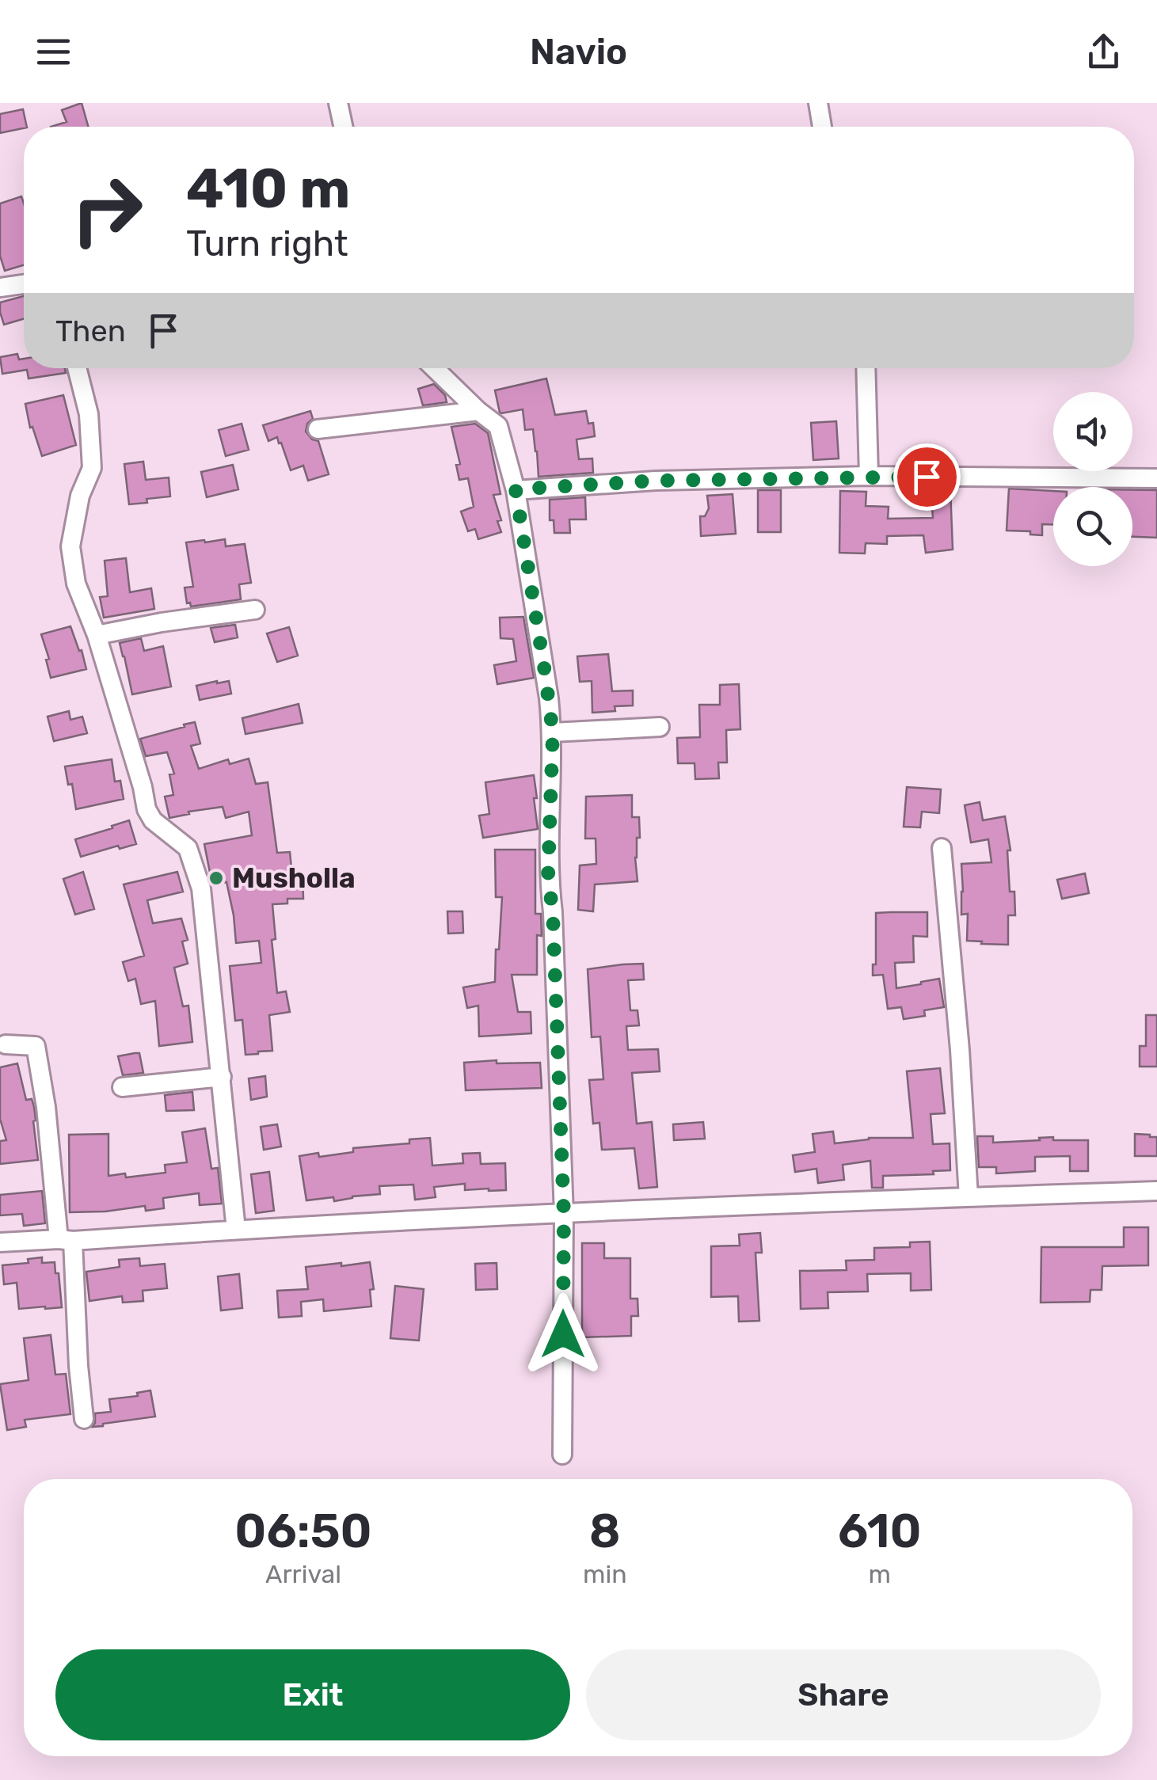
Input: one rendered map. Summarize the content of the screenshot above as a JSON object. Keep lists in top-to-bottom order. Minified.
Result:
{"places":["Musholla"],"page":{"header":"Navio","turn":["410 m","Turn right"],"then":"Then","eta":["06:50","Arrival","8","min","610","m"],"buttons":["Exit","Share"]}}
